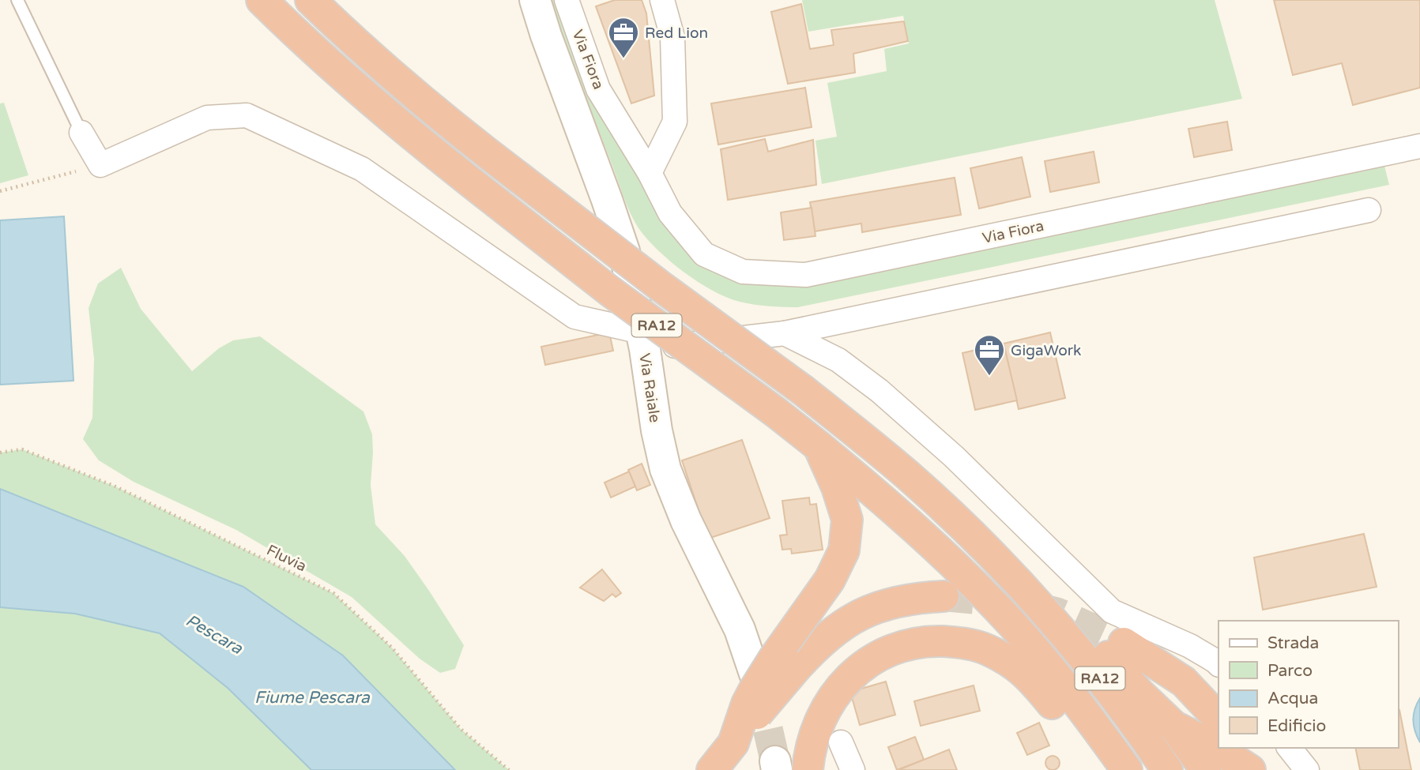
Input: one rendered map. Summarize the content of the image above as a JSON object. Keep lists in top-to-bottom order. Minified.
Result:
{"streets":{"highway":["RA12"],"street":["Via Fiora","Via Raiale"],"path":["Fluvia"]},"water":["Pescara","Fiume Pescara"],"places":{"office":["Red Lion","GigaWork"]},"legend":["Strada","Parco","Acqua","Edificio"]}
